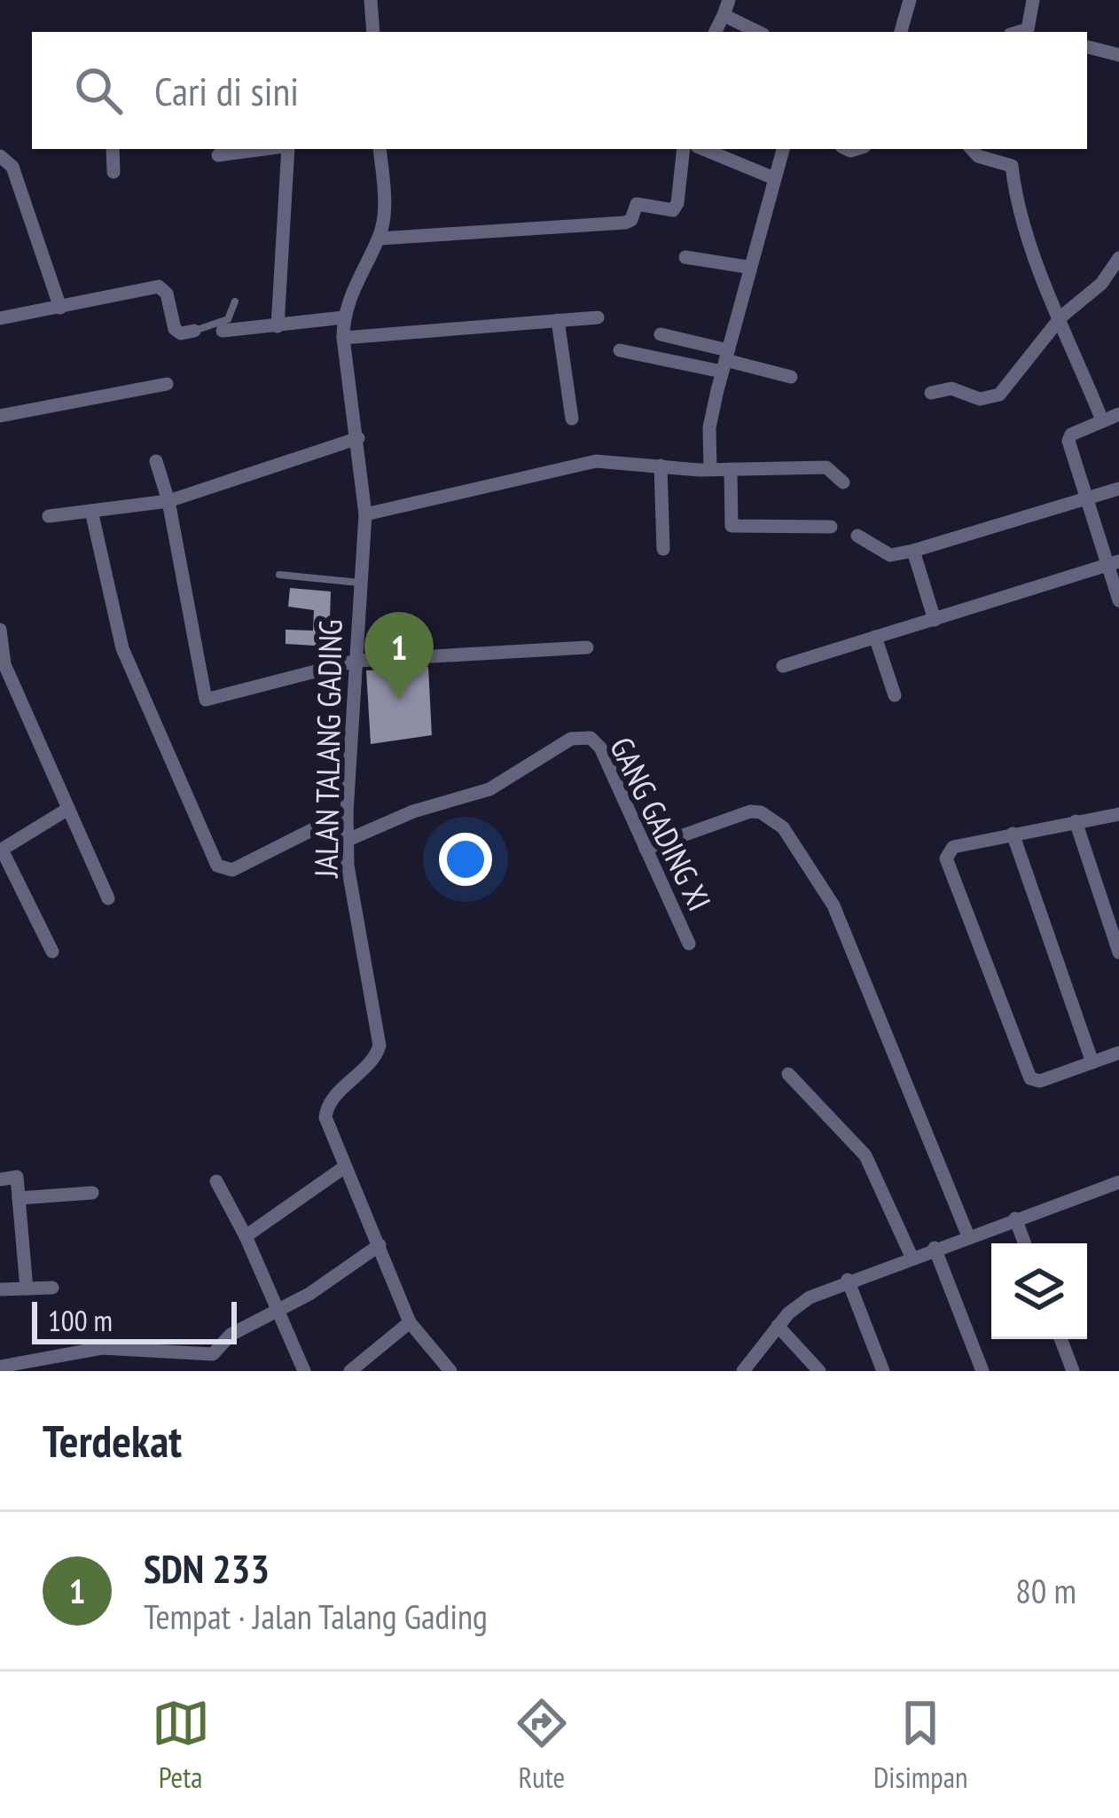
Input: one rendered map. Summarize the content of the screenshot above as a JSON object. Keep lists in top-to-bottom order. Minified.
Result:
{"streets":{"street":["JALAN TALANG GADING","GANG GADING XI"]},"crossings":[["JALAN TALANG GADING","GANG GADING XI"]],"scale_bar":"100 m","page":{"search":"Cari di sini","pins":"1","scale":"100 m","heading":"Terdekat","list":[{"mark":"1","name":"SDN 233","note":"Tempat · Jalan Talang Gading","value":"80 m"}],"nav":["Peta","Rute","Disimpan"]}}
